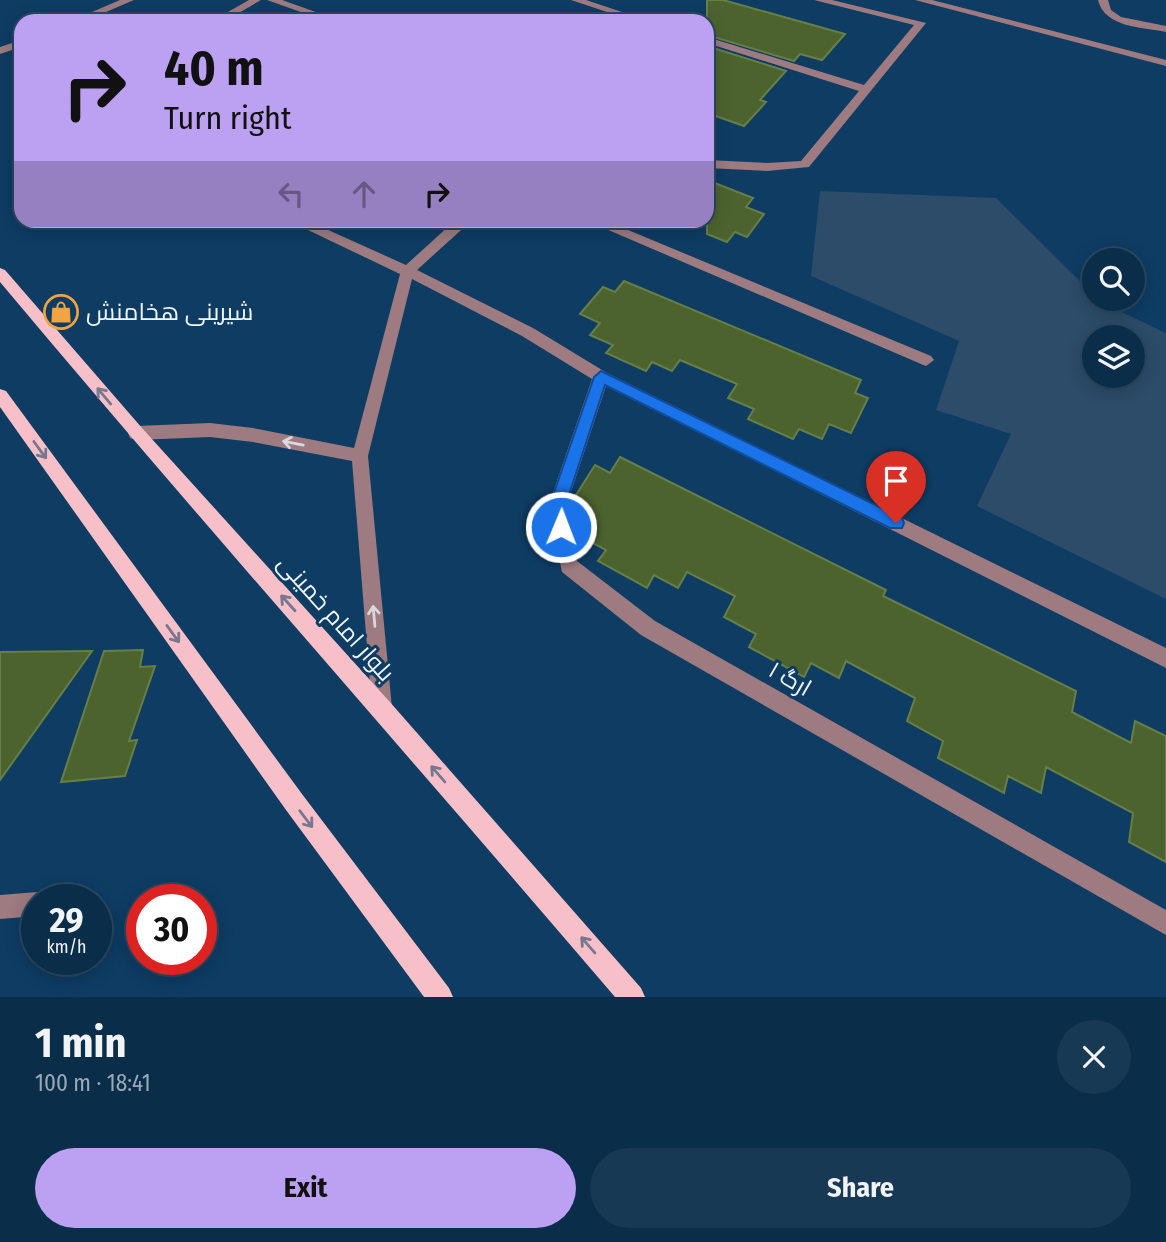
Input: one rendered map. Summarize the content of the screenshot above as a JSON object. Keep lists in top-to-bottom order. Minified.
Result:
{"streets":{"main road":["بلوار امام خمینی"],"street":["ارگ ۱"]},"places":{"shop":["شیرینی هخامنش"]},"page":{"turn":["40 m","Turn right"],"speed":"29 km/h","limit":"30","heading":["1 min","100 m · 18:41"],"buttons":["Exit","Share"]}}
